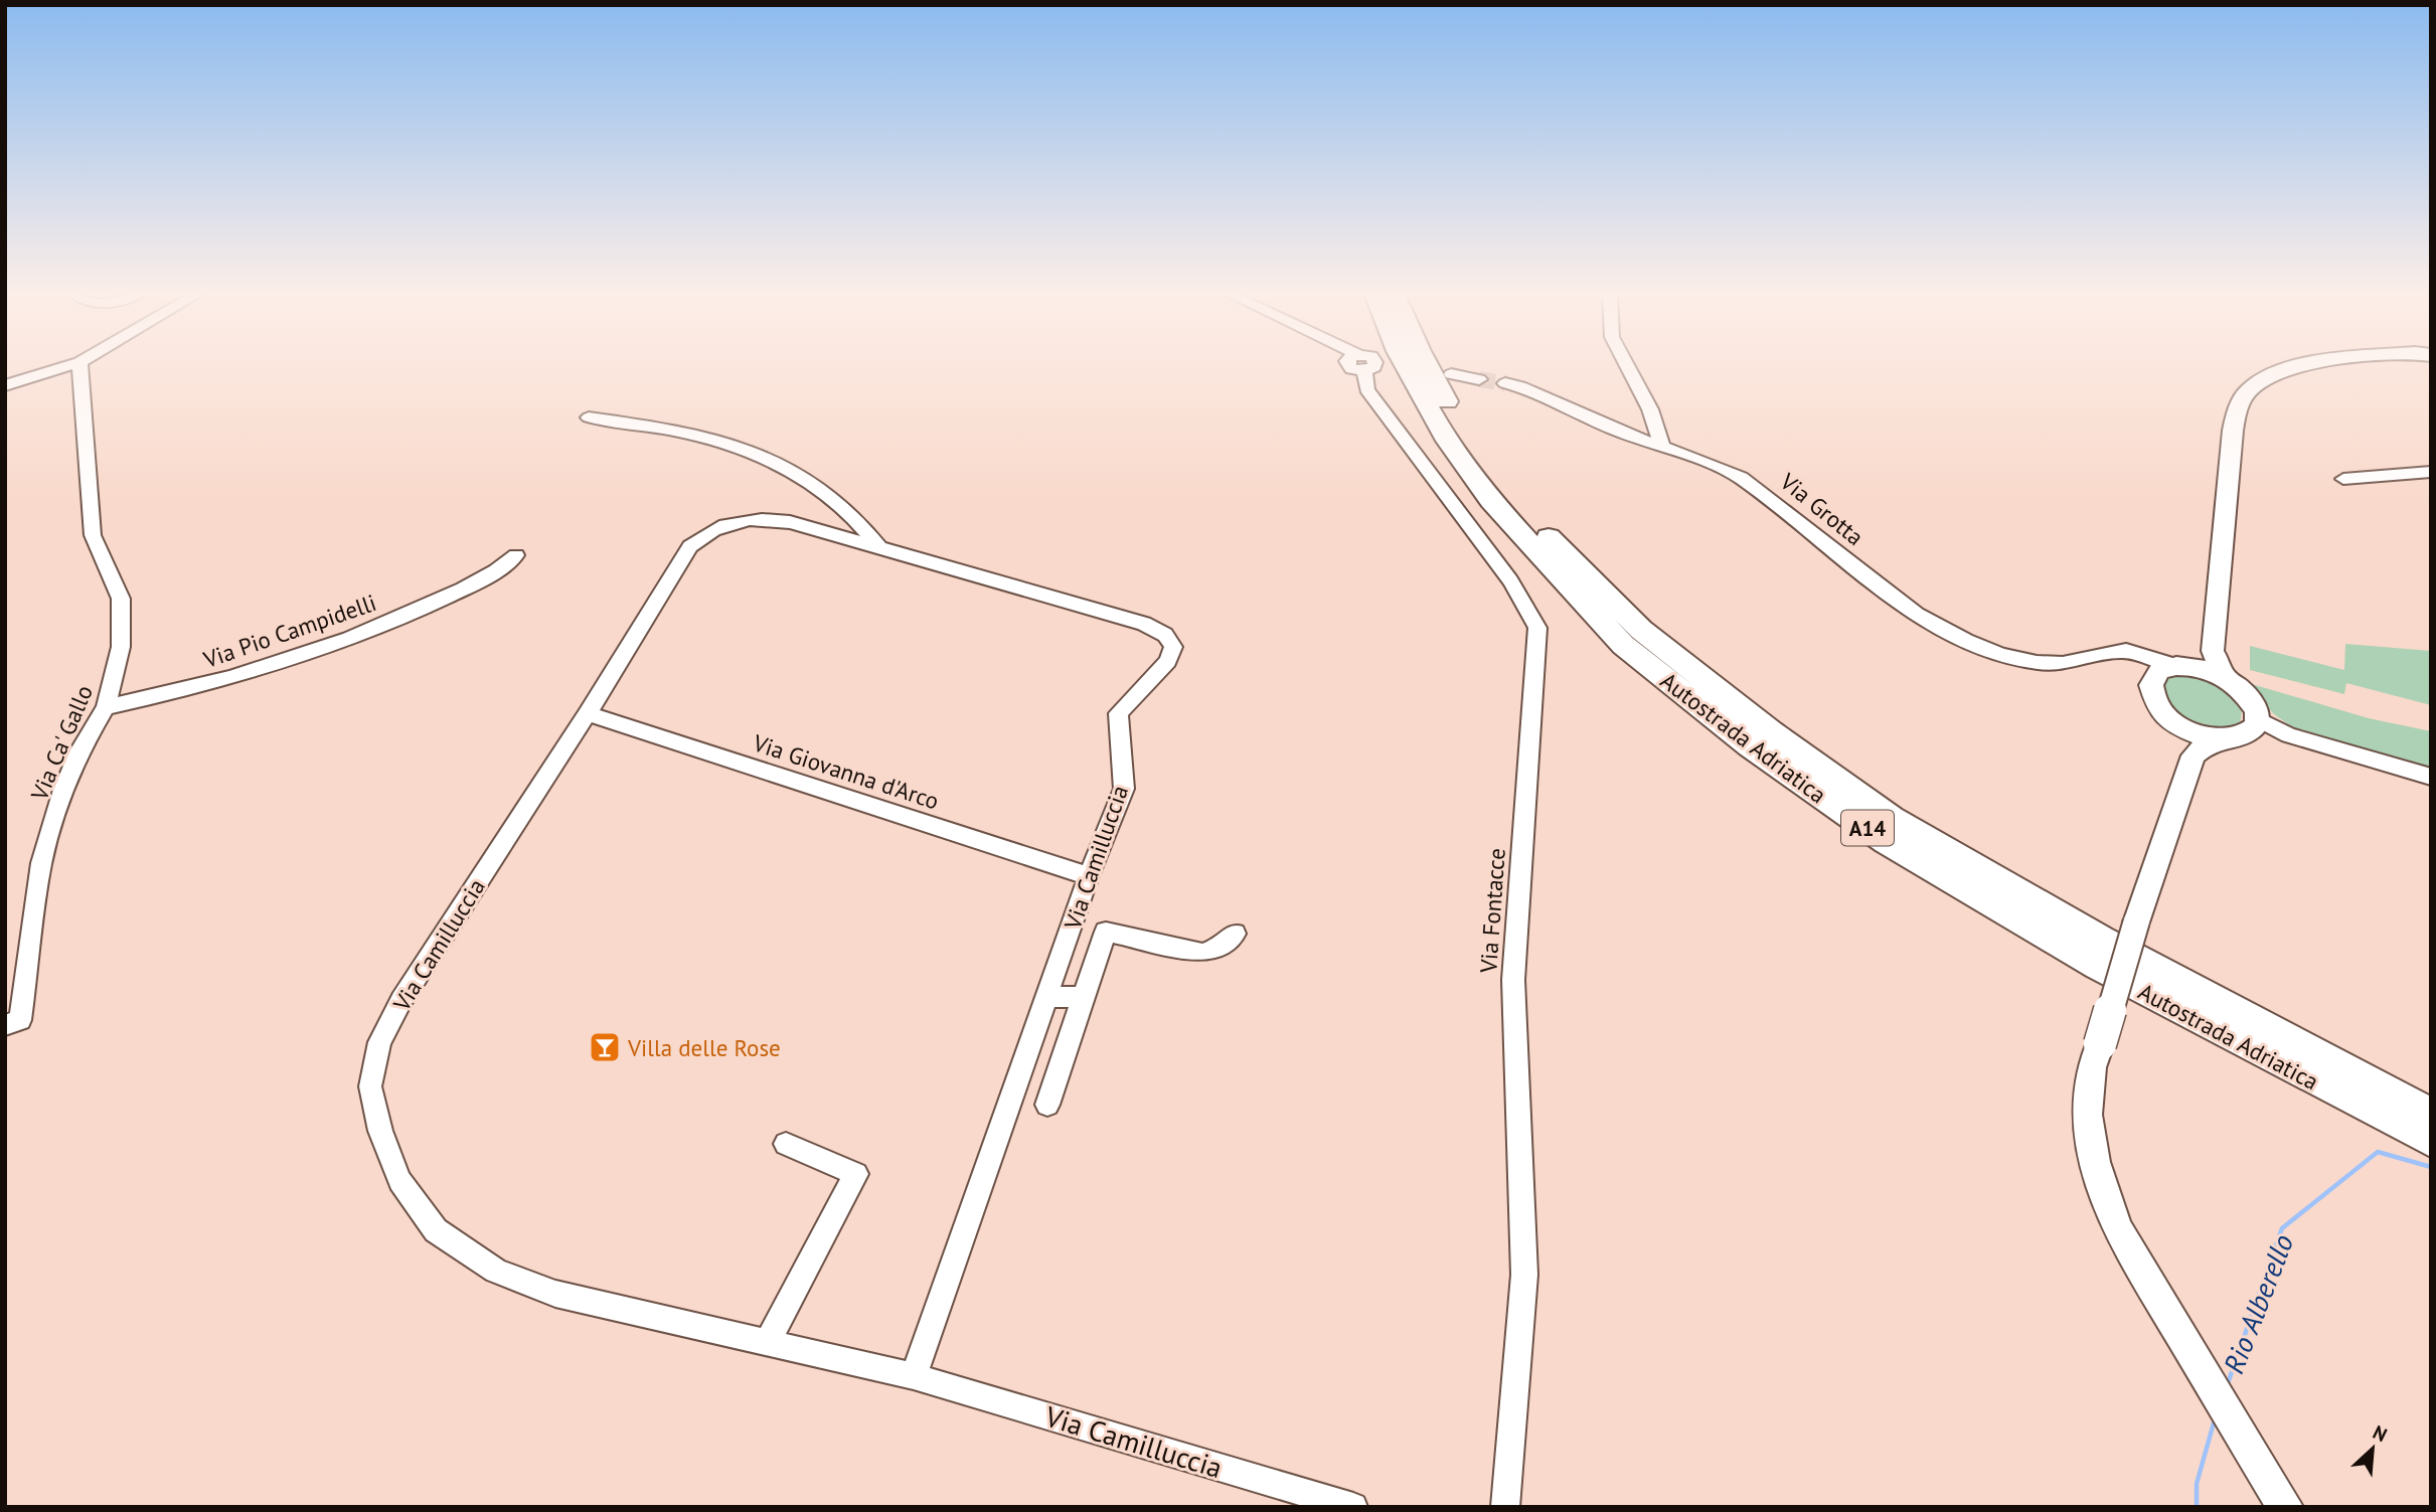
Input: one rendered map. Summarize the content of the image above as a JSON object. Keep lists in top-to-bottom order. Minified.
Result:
{"streets":{"highway":["Autostrada Adriatica","A14"],"street":["Via Grotta","Via Pio Campidelli","Via Ca' Gallo","Via Giovanna d'Arco","Via Camilluccia","Via Fontacce"]},"crossings":[["Via Pio Campidelli","Via Ca' Gallo"],["Via Giovanna d'Arco","Via Camilluccia"]],"water":["Rio Alberello"],"places":{"bar":["Villa delle Rose"]},"north":"top right"}
